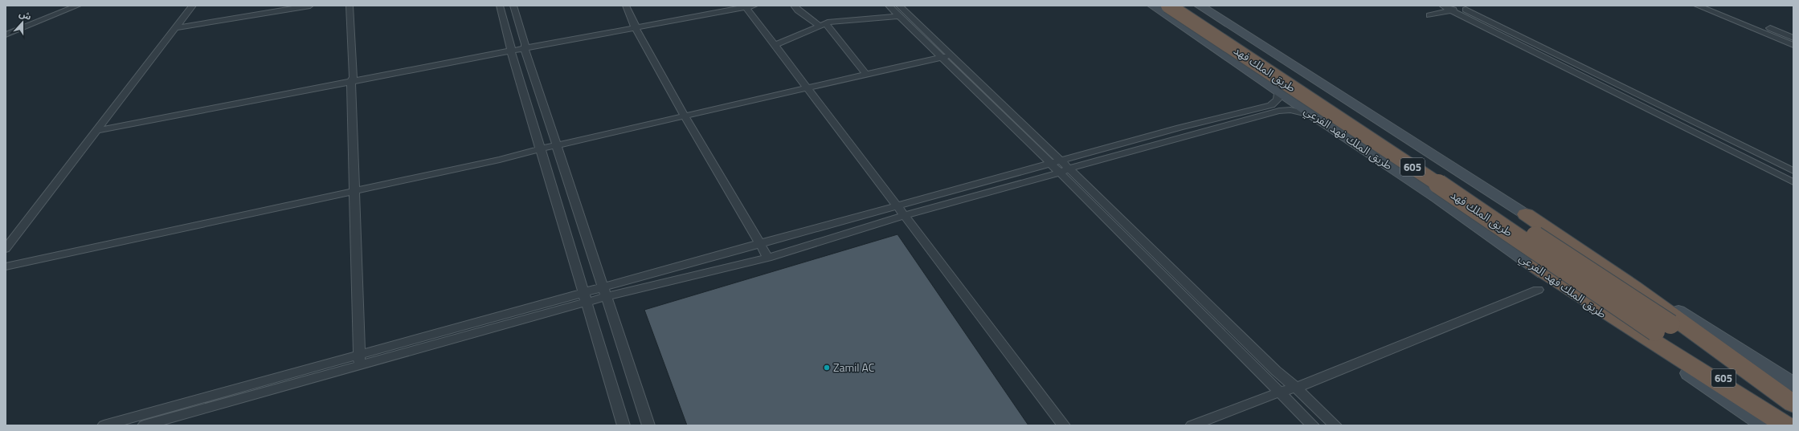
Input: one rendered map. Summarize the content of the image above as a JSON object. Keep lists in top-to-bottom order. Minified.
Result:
{"streets":{"highway":["طريق الملك فهد","605"],"main road":["طريق الملك فهد الفرعي"]},"places":["Zamil AC"],"north":"top"}
